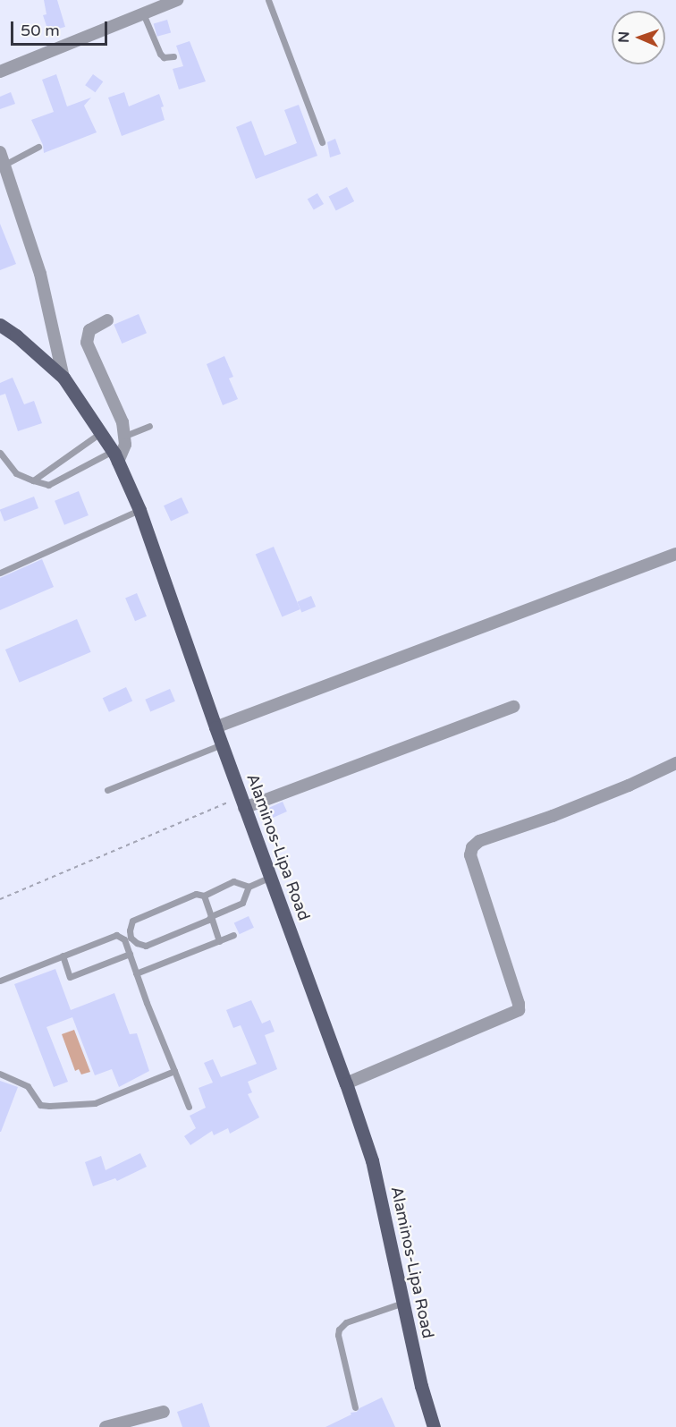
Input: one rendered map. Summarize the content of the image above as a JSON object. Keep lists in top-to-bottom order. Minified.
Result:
{"streets":{"main road":["Alaminos-Lipa Road"]},"scale_bar":"50 m","north":"left"}
